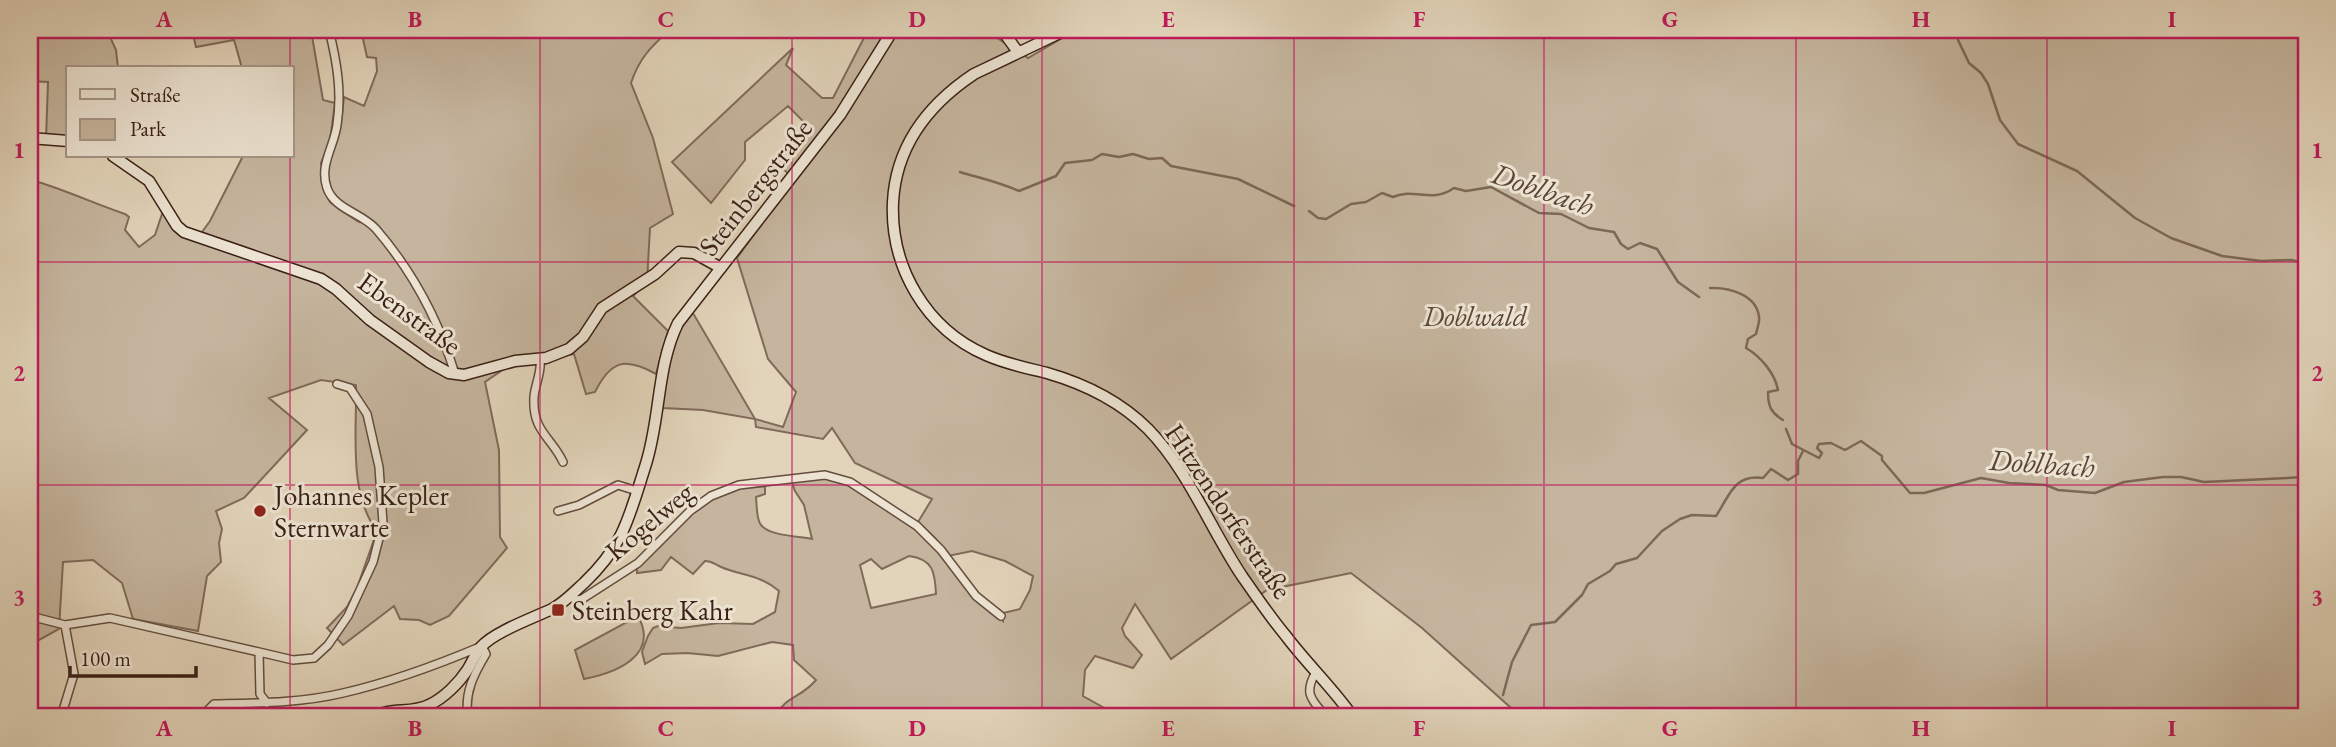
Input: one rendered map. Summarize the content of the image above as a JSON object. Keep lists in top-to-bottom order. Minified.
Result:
{"streets":{"main road":["Steinbergstraße","Ebenstraße","Hitzendorferstraße"],"street":["Kogelweg"]},"crossings":[["Steinbergstraße","Ebenstraße"],["Steinbergstraße","Kogelweg"]],"water":["Doblbach"],"parks":["Doblwald"],"places":{"other":["Johannes Kepler Sternwarte"],"transit":["Steinberg Kahr"]},"legend":["Straße","Park"],"scale_bar":"100 m","grid":{"columns":["A","B","C","D","E","F","G","H","I"],"rows":["1","2","3"]}}
